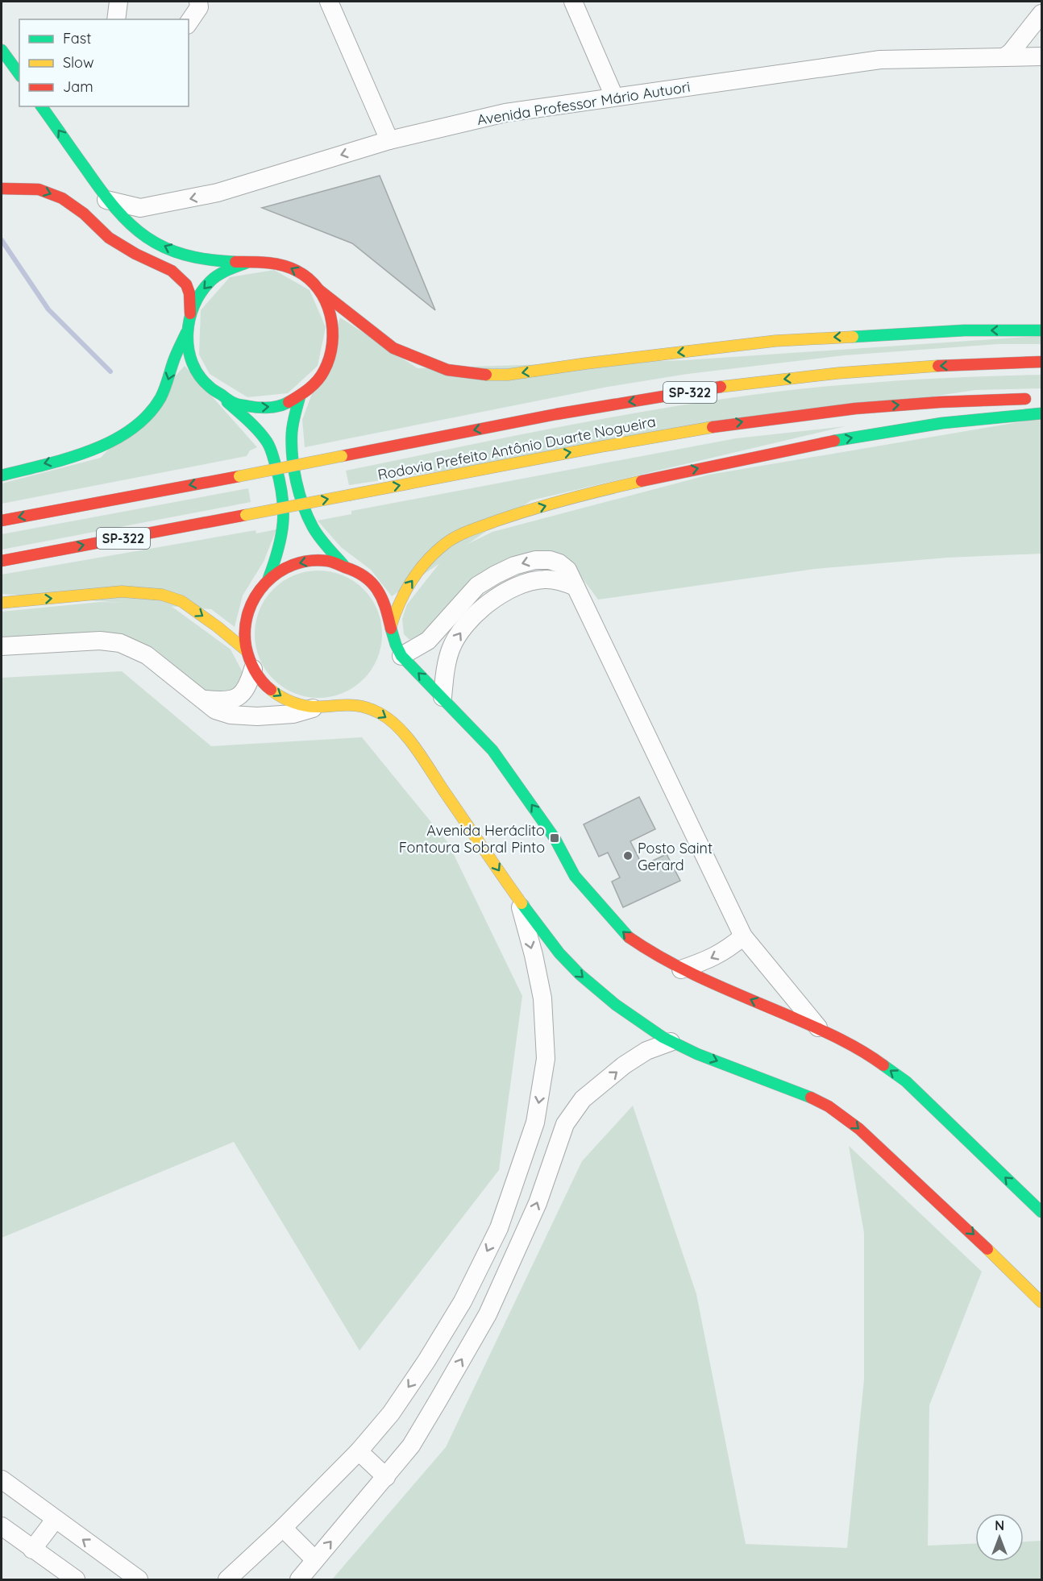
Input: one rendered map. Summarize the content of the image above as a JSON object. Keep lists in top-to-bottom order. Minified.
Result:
{"streets":{"main road":["SP-322","Rodovia Prefeito Antônio Duarte Nogueira"],"street":["Avenida Professor Mário Autuori"]},"places":{"transit":["Avenida Heráclito Fontoura Sobral Pinto"],"other":["Posto Saint Gerard"]},"legend":["Fast","Slow","Jam"],"north":"top"}
